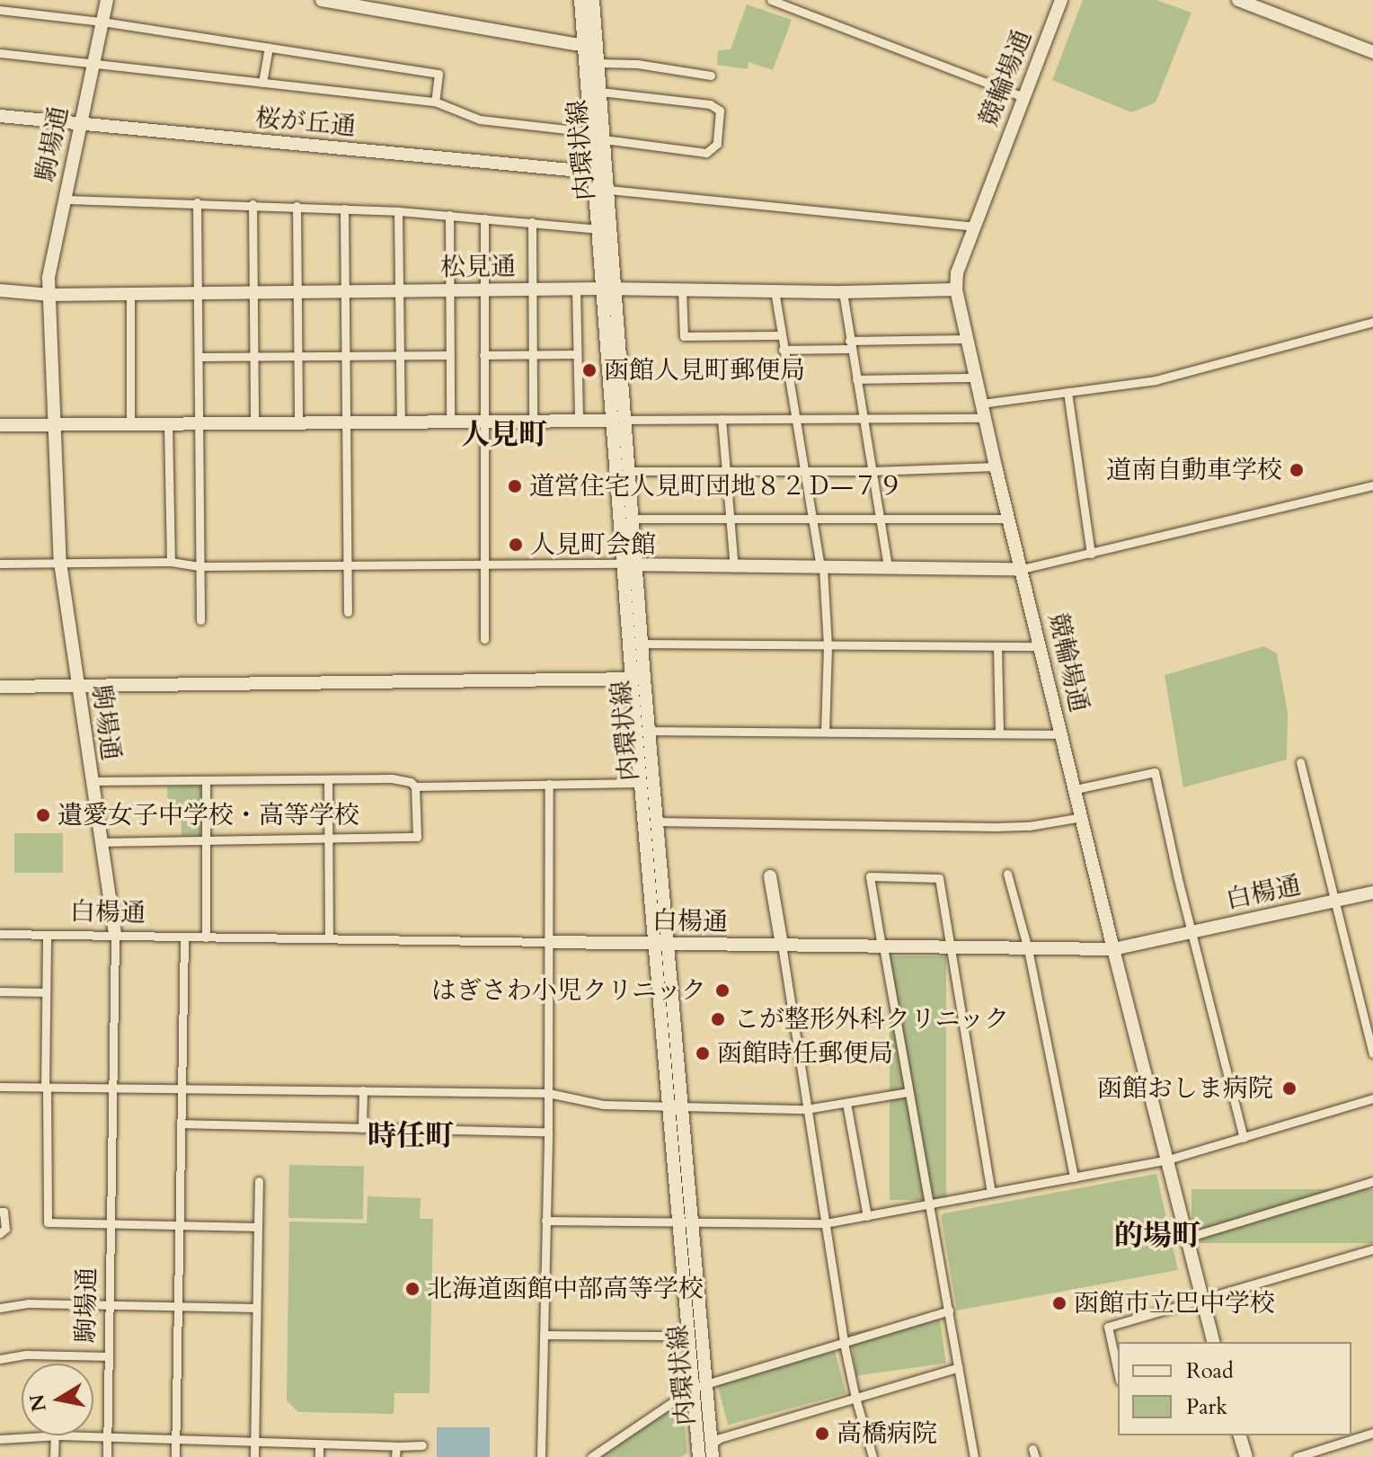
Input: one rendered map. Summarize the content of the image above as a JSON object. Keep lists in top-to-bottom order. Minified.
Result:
{"streets":{"street":["競輪場通","桜が丘通","駒場通","内環状線","松見通","白楊通"]},"crossings":[["競輪場通","松見通"],["競輪場通","白楊通"],["桜が丘通","駒場通"],["桜が丘通","内環状線"],["駒場通","松見通"],["駒場通","白楊通"],["内環状線","松見通"],["内環状線","白楊通"]],"districts":["人見町","時任町","的場町"],"places":["函館人見町郵便局","道南自動車学校","道営住宅人見町団地８２Ｄ―７９","人見町会館","遺愛女子中学校・高等学校","はぎさわ小児クリニック","こが整形外科クリニック","函館時任郵便局","函館おしま病院","北海道函館中部高等学校","函館市立巴中学校","高橋病院"],"legend":["Road","Park"],"north":"left"}
